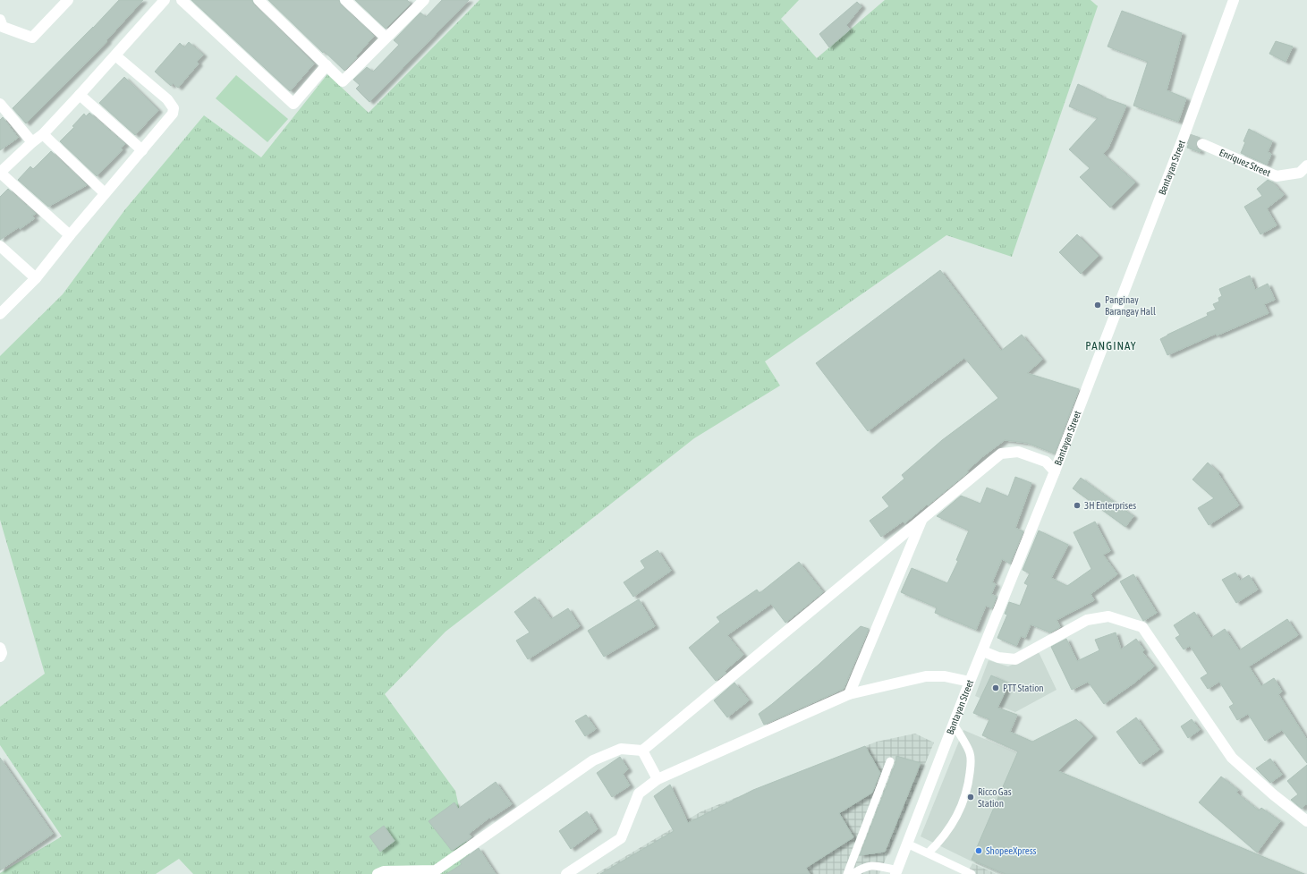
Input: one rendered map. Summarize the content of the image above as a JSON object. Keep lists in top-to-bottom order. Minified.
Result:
{"streets":{"street":["Enriquez Street","Bantayan Street"]},"districts":["PANGINAY"],"places":["Panginay Barangay Hall","3H Enterprises","PTT Station","Ricco Gas Station","ShopeeXpress"]}
